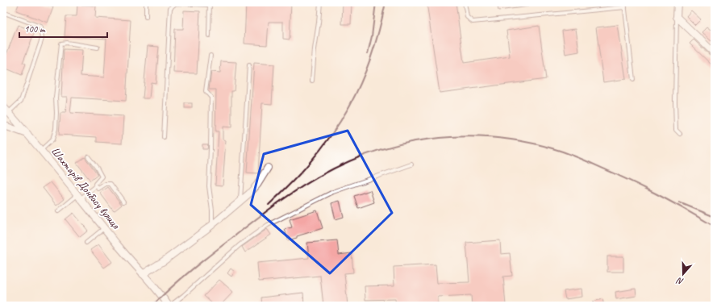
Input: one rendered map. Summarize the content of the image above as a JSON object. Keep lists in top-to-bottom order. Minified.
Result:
{"streets":{"street":["Шахтарів Донбасу вулиця"]},"scale_bar":"100 m","north":"bottom"}
